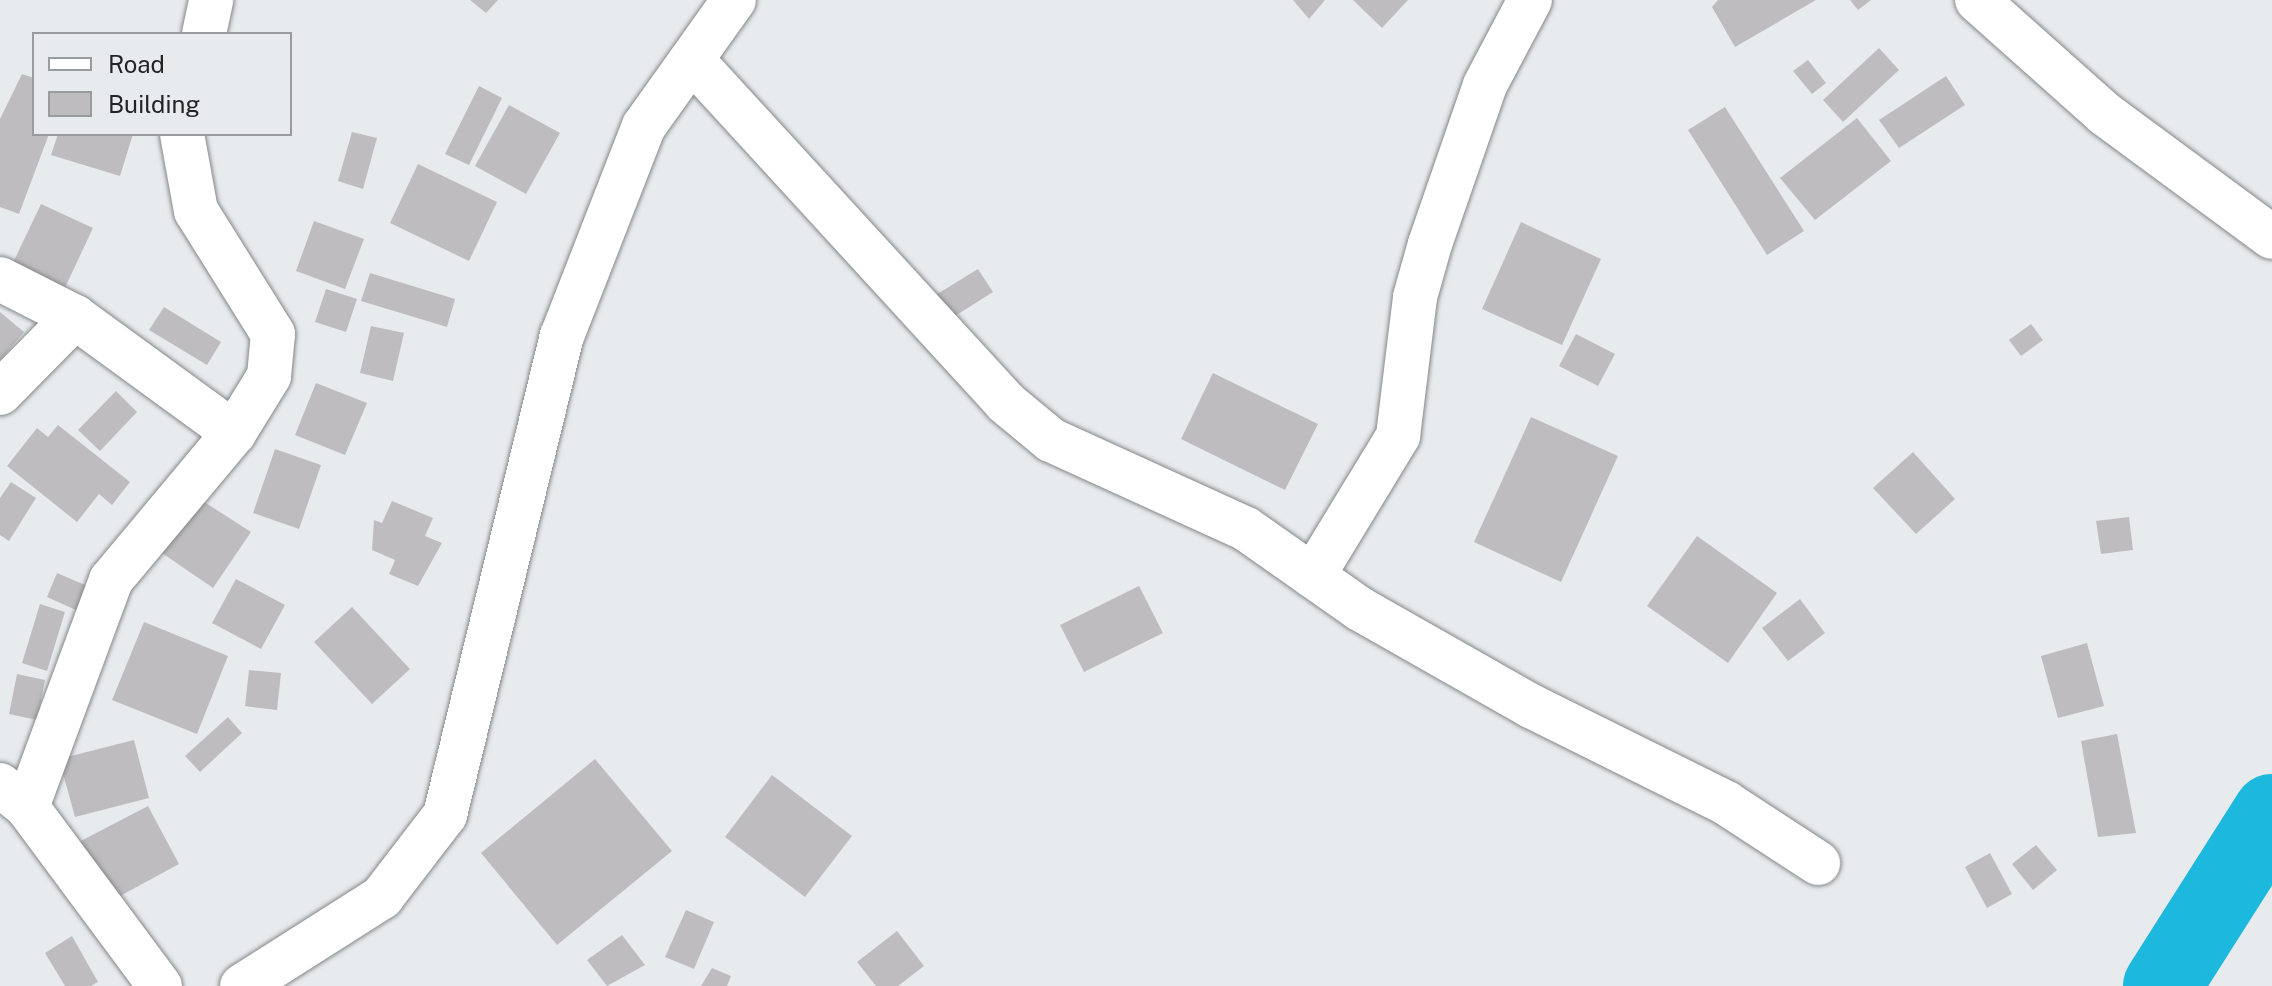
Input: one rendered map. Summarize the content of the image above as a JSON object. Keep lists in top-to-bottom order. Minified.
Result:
{"legend":["Road","Building"]}
